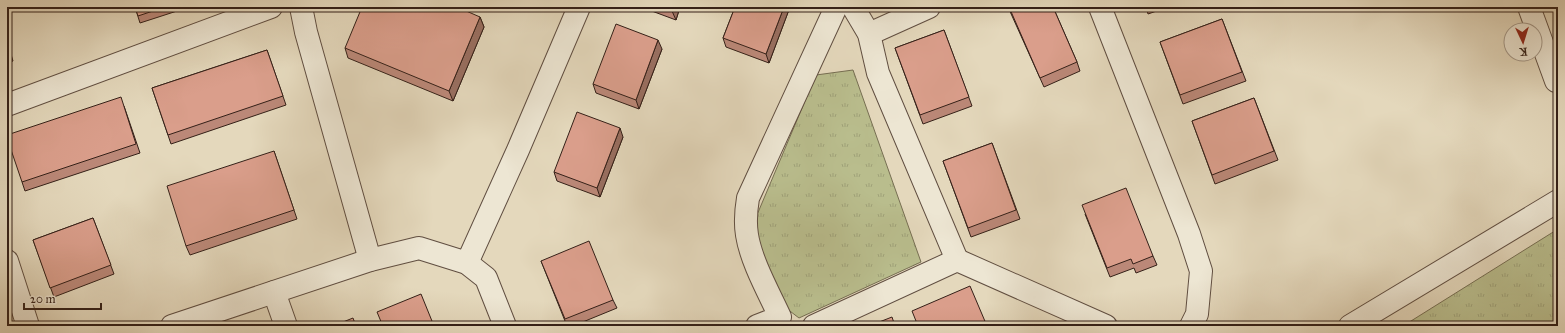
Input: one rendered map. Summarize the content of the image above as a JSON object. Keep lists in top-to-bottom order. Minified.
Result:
{"scale_bar":"20 m","north":"bottom"}
